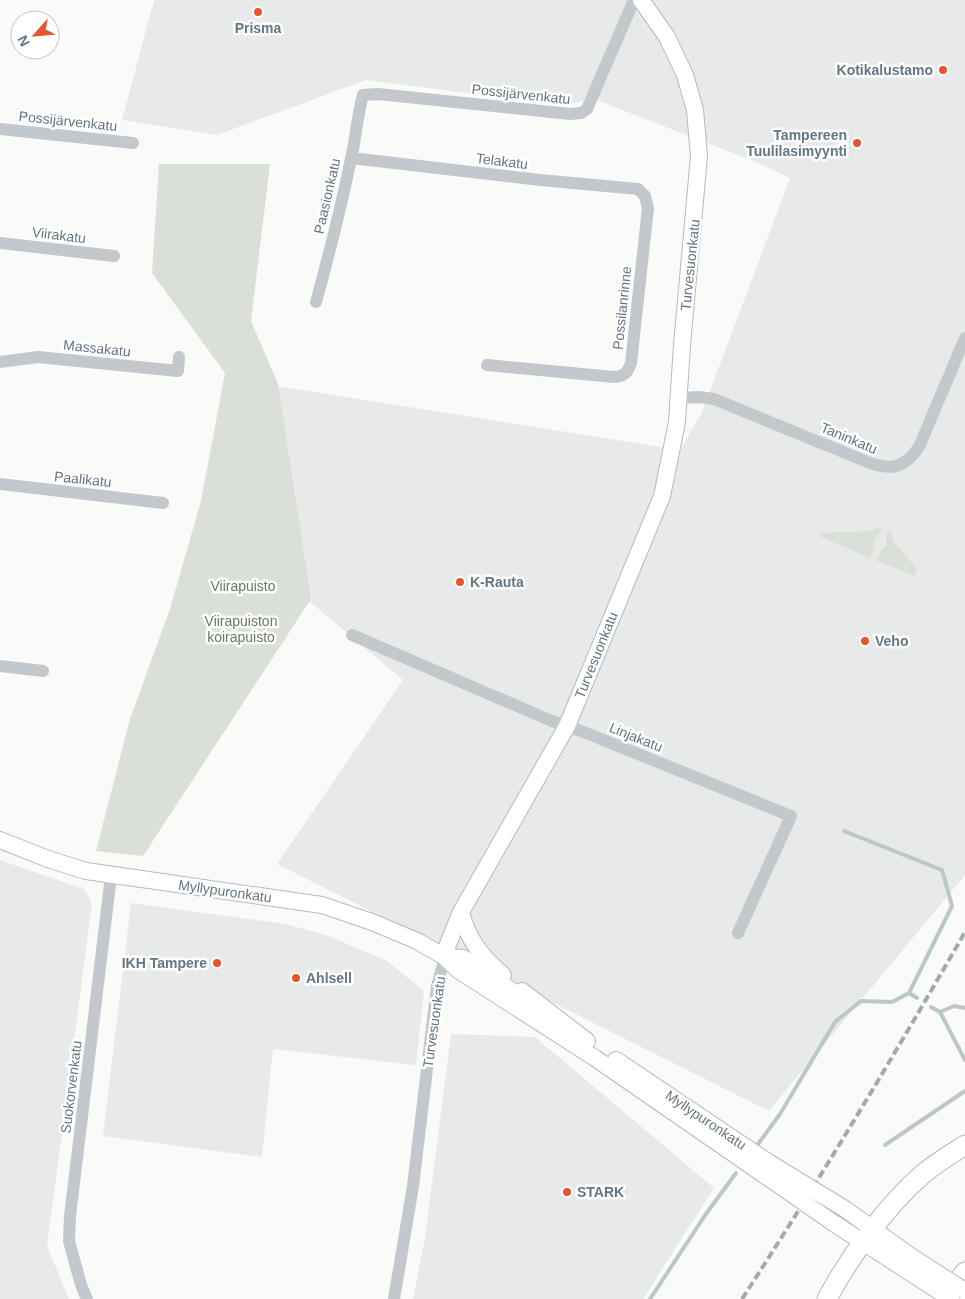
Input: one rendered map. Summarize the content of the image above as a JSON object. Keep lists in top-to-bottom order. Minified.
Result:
{"streets":{"main road":["Turvesuonkatu","Myllypuronkatu"],"street":["Possijärvenkatu","Telakatu","Paasionkatu","Viirakatu","Possilanrinne","Massakatu","Taninkatu","Paalikatu","Linjakatu","Suokorvenkatu"]},"crossings":[["Possijärvenkatu","Paasionkatu"],["Telakatu","Paasionkatu"],["Telakatu","Possilanrinne"],["Turvesuonkatu","Taninkatu"],["Turvesuonkatu","Linjakatu"],["Turvesuonkatu","Myllypuronkatu"],["Myllypuronkatu","Suokorvenkatu"]],"parks":["Viirapuisto","Viirapuiston koirapuisto"],"places":["Prisma","Kotikalustamo","Tampereen Tuulilasimyynti","K-Rauta","Veho","IKH Tampere","Ahlsell","STARK"],"north":"bottom left"}
